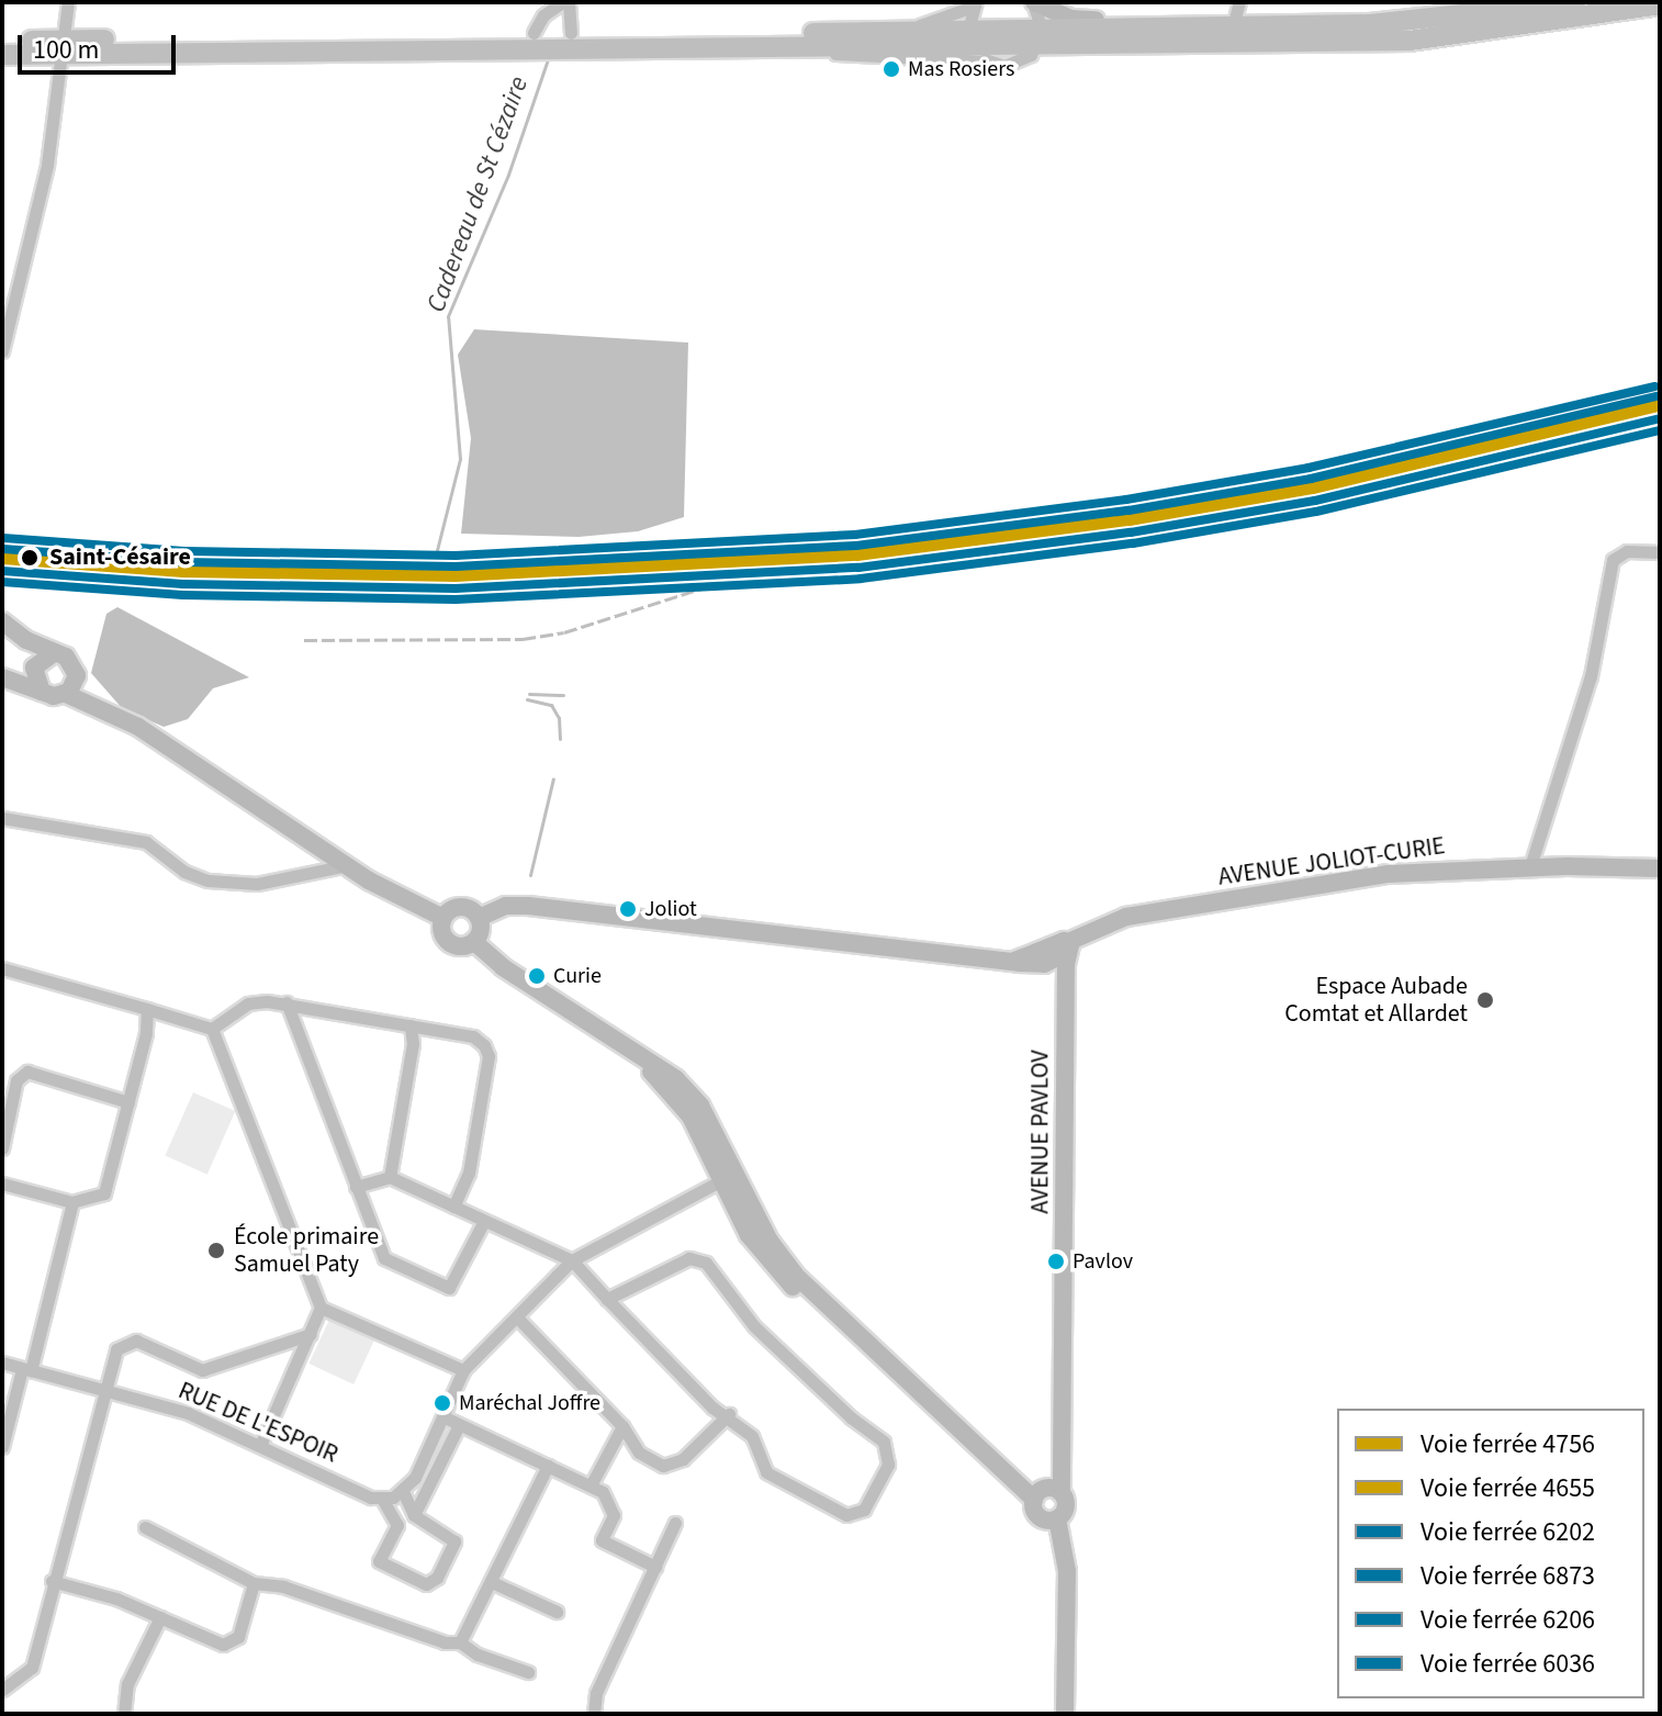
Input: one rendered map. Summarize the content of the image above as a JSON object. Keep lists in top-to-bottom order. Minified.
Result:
{"streets":{"street":["AVENUE JOLIOT-CURIE","AVENUE PAVLOV","RUE DE L'ESPOIR"]},"crossings":[["AVENUE JOLIOT-CURIE","AVENUE PAVLOV"]],"water":["Cadereau de St Cézaire"],"places":["Mas Rosiers","Saint-Césaire","Joliot","Curie","Espace Aubade Comtat et Allardet","École primaire Samuel Paty","Pavlov","Maréchal Joffre"],"lines":["rail line 6036","rail line 6873","rail line 4756","rail line 4655","rail line 6202","rail line 6206"],"legend":["Voie ferrée 4756","Voie ferrée 4655","Voie ferrée 6202","Voie ferrée 6873","Voie ferrée 6206","Voie ferrée 6036"],"scale_bar":"100 m"}
